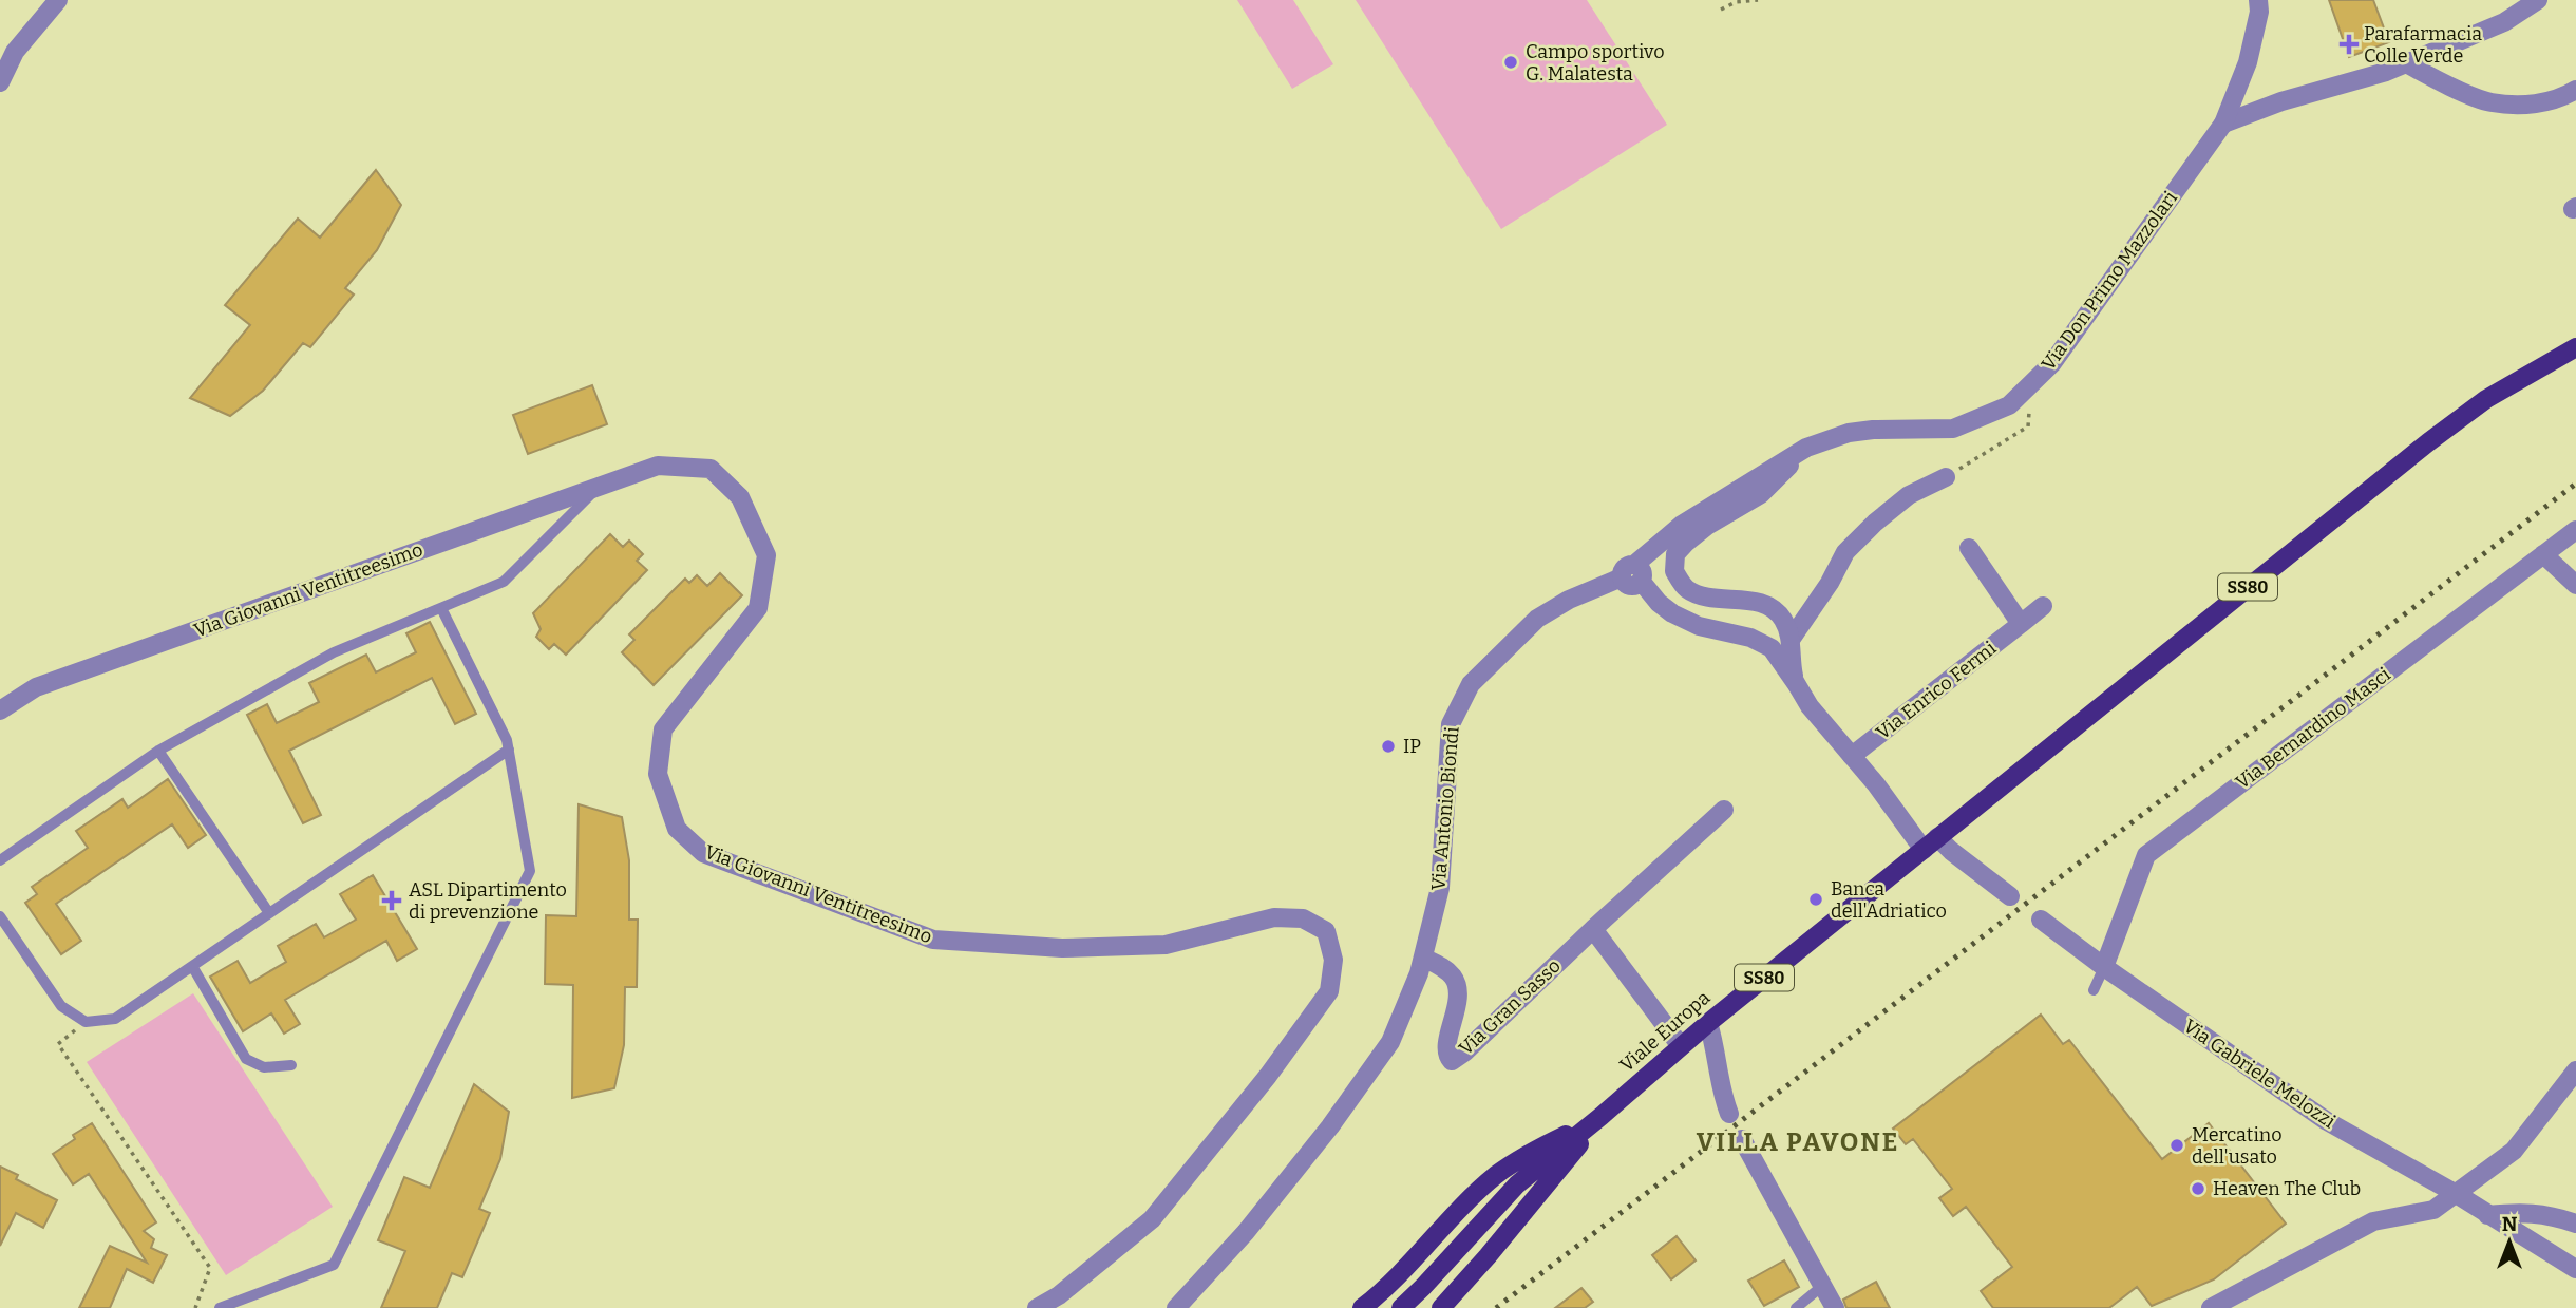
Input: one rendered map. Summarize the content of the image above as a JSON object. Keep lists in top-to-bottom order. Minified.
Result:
{"streets":{"main road":["SS80","Viale Europa"],"street":["Via Don Primo Mazzolari","Via Giovanni Ventitreesimo","Via Enrico Fermi","Via Bernardino Masci","Via Antonio Biondi","Via Gran Sasso","Via Gabriele Melozzi"]},"crossings":[["Via Don Primo Mazzolari","SS80"],["Via Don Primo Mazzolari","Via Enrico Fermi"],["Via Don Primo Mazzolari","Via Antonio Biondi"],["Via Don Primo Mazzolari","Viale Europa"],["SS80","Viale Europa"],["Via Bernardino Masci","Via Gabriele Melozzi"],["Via Antonio Biondi","Via Gran Sasso"]],"districts":["VILLA PAVONE"],"places":{"health":["Parafarmacia Colle Verde","ASL Dipartimento di prevenzione"],"other":["Campo sportivo G. Malatesta","IP","Banca dell'Adriatico","Mercatino dell'usato","Heaven The Club"]},"north":"top"}
